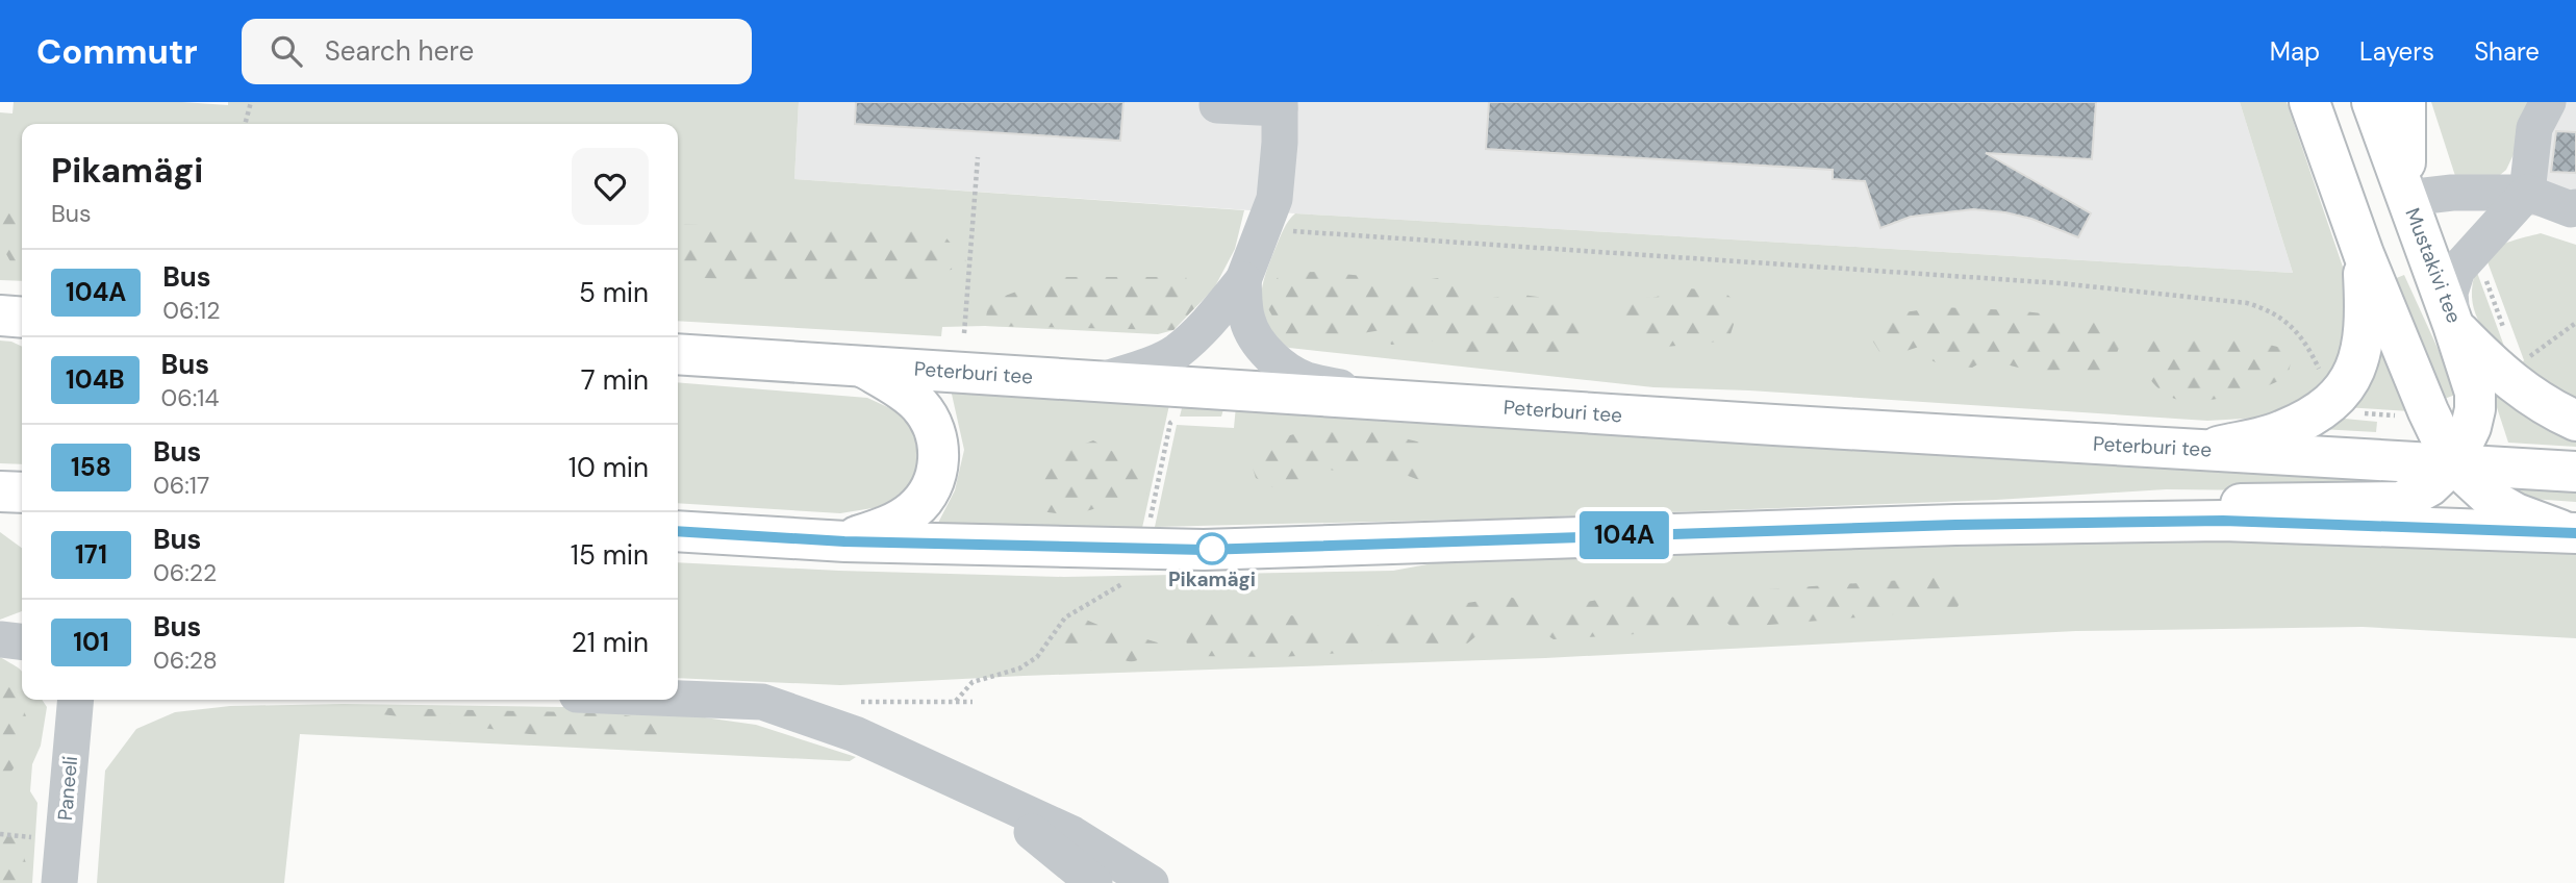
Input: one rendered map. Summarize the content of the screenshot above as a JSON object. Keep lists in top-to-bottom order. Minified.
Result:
{"streets":{"main road":["Mustakivi tee","Peterburi tee"],"street":["Paneeli"]},"places":["Pikamägi"],"lines":["bus line 104A"],"page":{"header":"Commutr","search":"Search here","nav":["Map","Layers","Share"],"on_map":"104A","heading":["Pikamägi","Bus"],"list":[{"mark":"104A","name":"Bus","note":"06:12","value":"5 min"},{"mark":"104B","name":"Bus","note":"06:14","value":"7 min"},{"mark":"158","name":"Bus","note":"06:17","value":"10 min"},{"mark":"171","name":"Bus","note":"06:22","value":"15 min"},{"mark":"101","name":"Bus","note":"06:28","value":"21 min"}]}}
